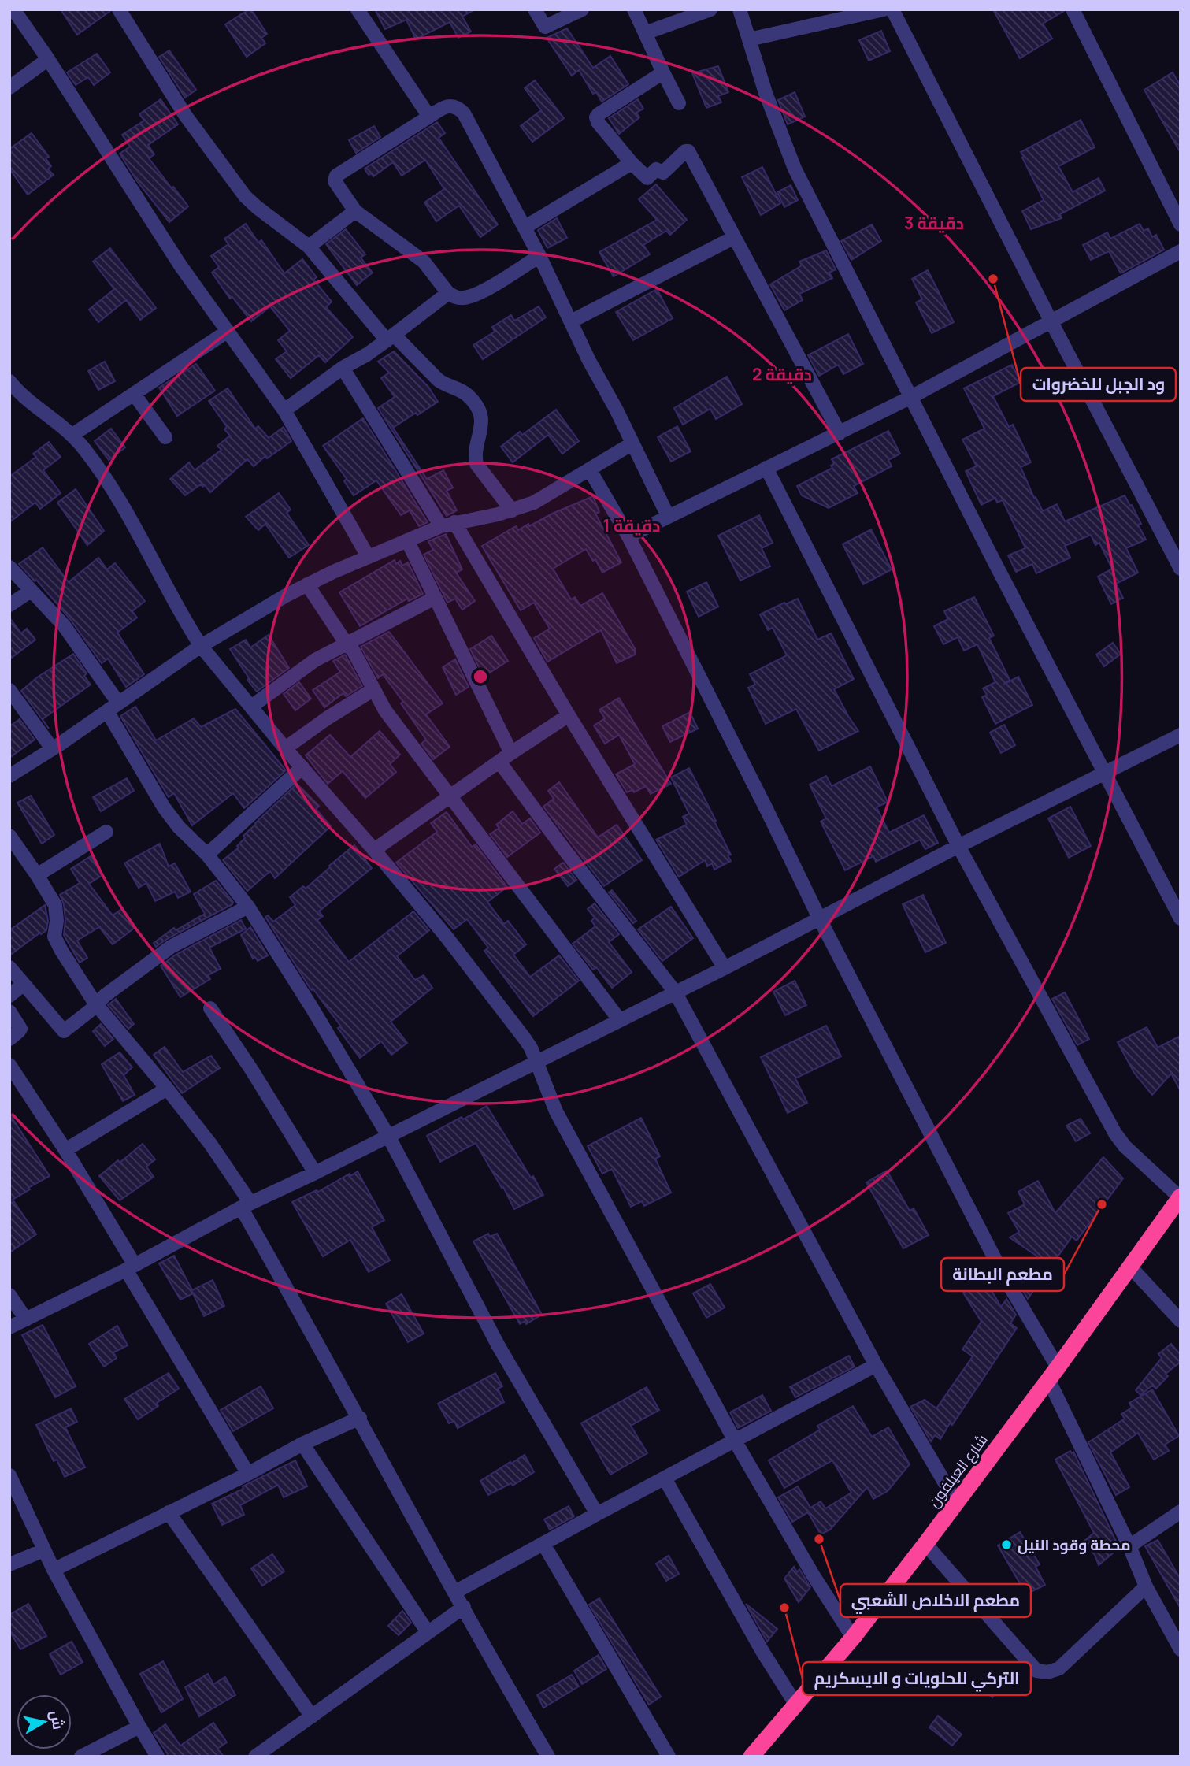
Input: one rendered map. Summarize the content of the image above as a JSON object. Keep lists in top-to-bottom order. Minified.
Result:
{"streets":{"highway":["شارع العيلفون"]},"places":["ود الجبل للخضروات","مطعم البطانة","مطعم الاخلاص الشعبي","محطة وقود النيل","التركي للحلويات و الايسكريم"],"north":"right","rings":["3 دقيقة","2 دقيقة","1 دقيقة"]}
